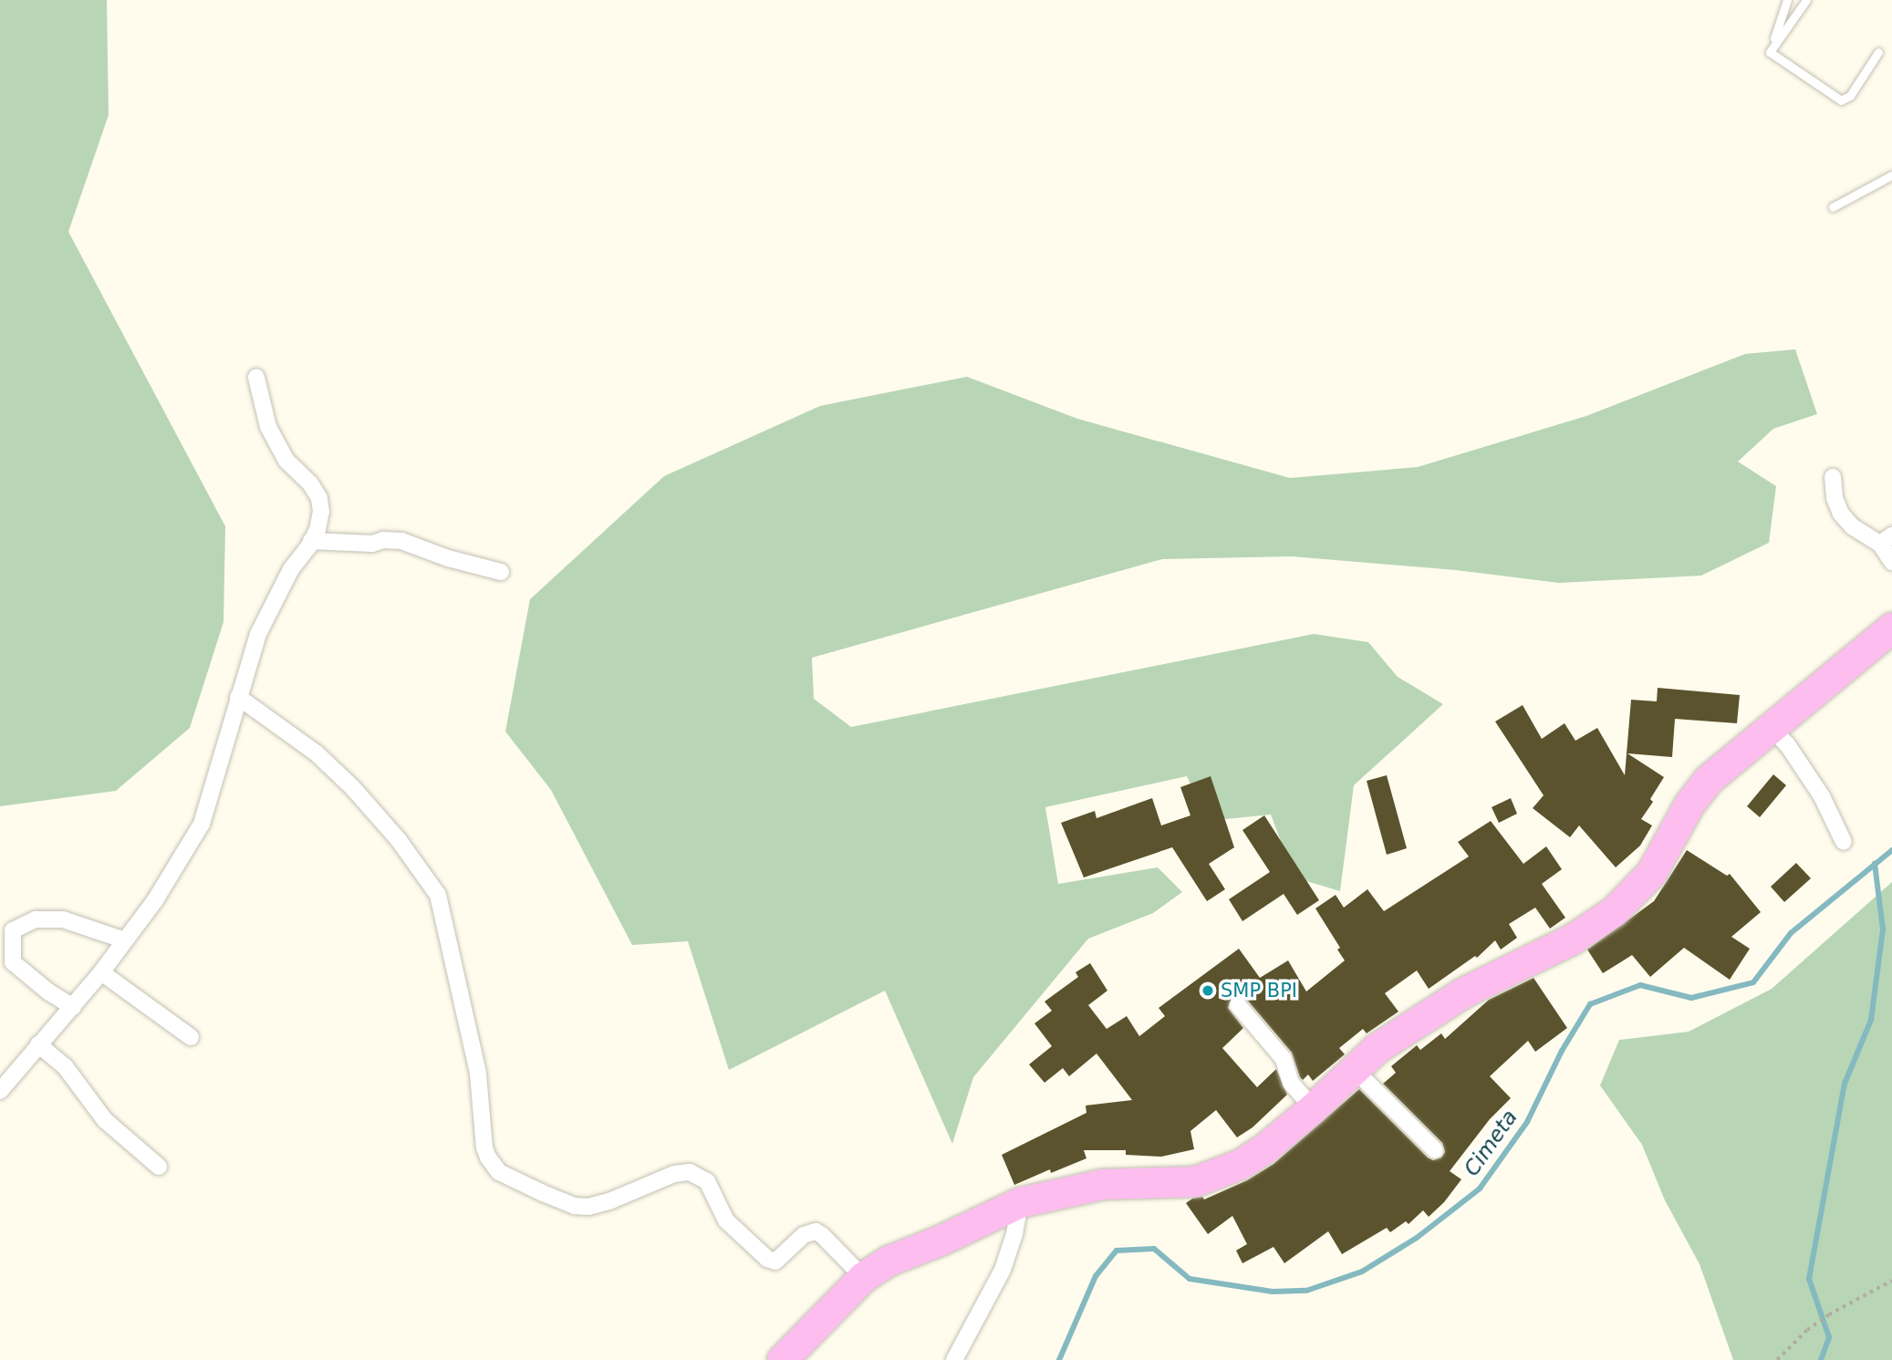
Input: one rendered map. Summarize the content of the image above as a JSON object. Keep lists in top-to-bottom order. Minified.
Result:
{"water":["Cimeta"],"places":["SMP BPI"]}
